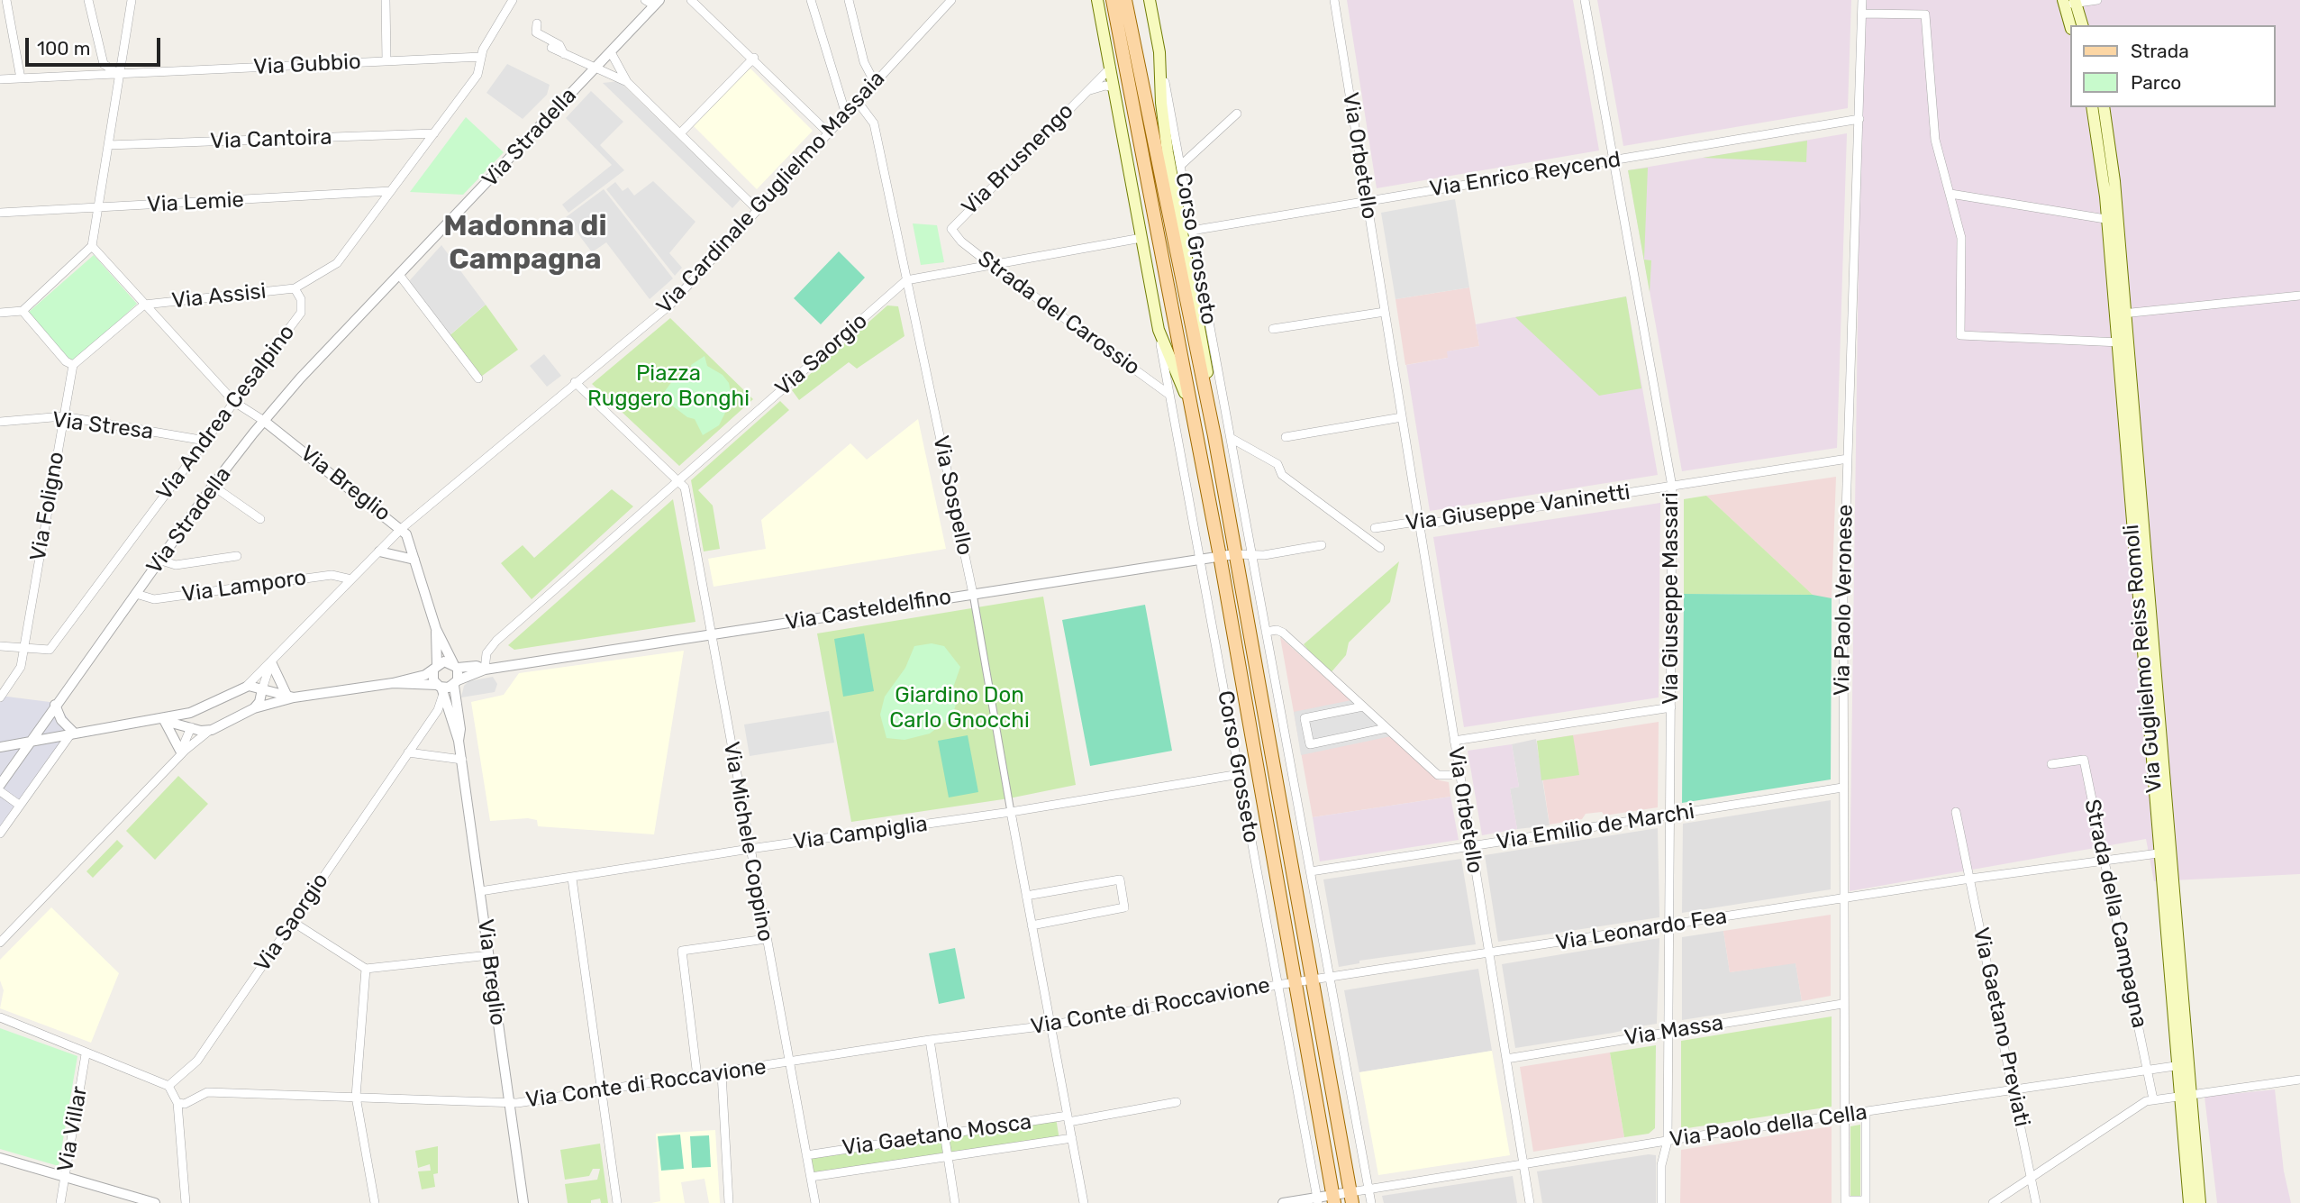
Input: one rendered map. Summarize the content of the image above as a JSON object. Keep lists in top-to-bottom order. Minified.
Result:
{"streets":{"main road":["Corso Grosseto","Via Guglielmo Reiss Romoli"],"street":["Via Gubbio","Via Stradella","Via Cantoira","Via Orbetello","Via Brusnengo","Via Enrico Reycend","Via Cardinale Guglielmo Massaia","Via Lemie","Via Assisi","Strada del Carossio","Via Saorgio","Via Andrea Cesalpino","Via Stresa","Via Breglio","Via Sospello","Via Foligno","Via Giuseppe Vaninetti","Via Lamporo","Via Giuseppe Massari","Via Paolo Veronese","Via Casteldelfino","Via Emilio de Marchi","Via Campiglia","Via Michele Coppino","Strada della Campagna","Via Leonardo Fea","Via Conte di Roccavione","Via Gaetano Previati","Via Massa","Via Paolo della Cella","Via Villar","Via Gaetano Mosca"]},"crossings":[["Via Stradella","Via Breglio"],["Via Stradella","Via Lamporo"],["Via Orbetello","Via Enrico Reycend"],["Via Orbetello","Via Giuseppe Vaninetti"],["Via Orbetello","Via Emilio de Marchi"],["Via Orbetello","Via Leonardo Fea"],["Via Orbetello","Via Massa"],["Via Orbetello","Via Paolo della Cella"],["Via Brusnengo","Corso Grosseto"],["Via Brusnengo","Strada del Carossio"],["Via Enrico Reycend","Corso Grosseto"],["Via Enrico Reycend","Via Giuseppe Massari"],["Via Enrico Reycend","Via Paolo Veronese"],["Via Cardinale Guglielmo Massaia","Via Breglio"],["Via Cardinale Guglielmo Massaia","Via Sospello"],["Via Cardinale Guglielmo Massaia","Via Lamporo"],["Corso Grosseto","Strada del Carossio"],["Corso Grosseto","Via Casteldelfino"],["Corso Grosseto","Via Emilio de Marchi"],["Corso Grosseto","Via Campiglia"],["Corso Grosseto","Via Leonardo Fea"],["Corso Grosseto","Via Conte di Roccavione"],["Corso Grosseto","Via Paolo della Cella"],["Via Assisi","Via Andrea Cesalpino"],["Via Saorgio","Via Breglio"],["Via Saorgio","Via Sospello"],["Via Saorgio","Via Casteldelfino"],["Via Saorgio","Via Michele Coppino"],["Via Andrea Cesalpino","Via Stresa"],["Via Andrea Cesalpino","Via Foligno"],["Via Stresa","Via Foligno"],["Via Breglio","Via Casteldelfino"],["Via Breglio","Via Campiglia"],["Via Breglio","Via Conte di Roccavione"],["Via Sospello","Via Casteldelfino"],["Via Sospello","Via Campiglia"],["Via Sospello","Via Conte di Roccavione"],["Via Sospello","Via Gaetano Mosca"],["Via Giuseppe Vaninetti","Via Giuseppe Massari"],["Via Giuseppe Vaninetti","Via Paolo Veronese"],["Via Giuseppe Massari","Via Emilio de Marchi"],["Via Giuseppe Massari","Via Leonardo Fea"],["Via Giuseppe Massari","Via Massa"],["Via Giuseppe Massari","Via Paolo della Cella"],["Via Paolo Veronese","Via Emilio de Marchi"],["Via Paolo Veronese","Via Leonardo Fea"],["Via Paolo Veronese","Via Massa"],["Via Paolo Veronese","Via Paolo della Cella"],["Via Casteldelfino","Via Michele Coppino"],["Via Guglielmo Reiss Romoli","Via Leonardo Fea"],["Via Guglielmo Reiss Romoli","Via Paolo della Cella"],["Via Campiglia","Via Michele Coppino"],["Via Michele Coppino","Via Conte di Roccavione"],["Via Michele Coppino","Via Gaetano Mosca"],["Strada della Campagna","Via Leonardo Fea"],["Strada della Campagna","Via Paolo della Cella"],["Via Leonardo Fea","Via Conte di Roccavione"],["Via Leonardo Fea","Via Gaetano Previati"],["Via Gaetano Previati","Via Paolo della Cella"]],"districts":["Madonna di Campagna"],"parks":["Piazza Ruggero Bonghi","Giardino Don Carlo Gnocchi"],"legend":["Strada","Parco"],"scale_bar":"100 m"}
